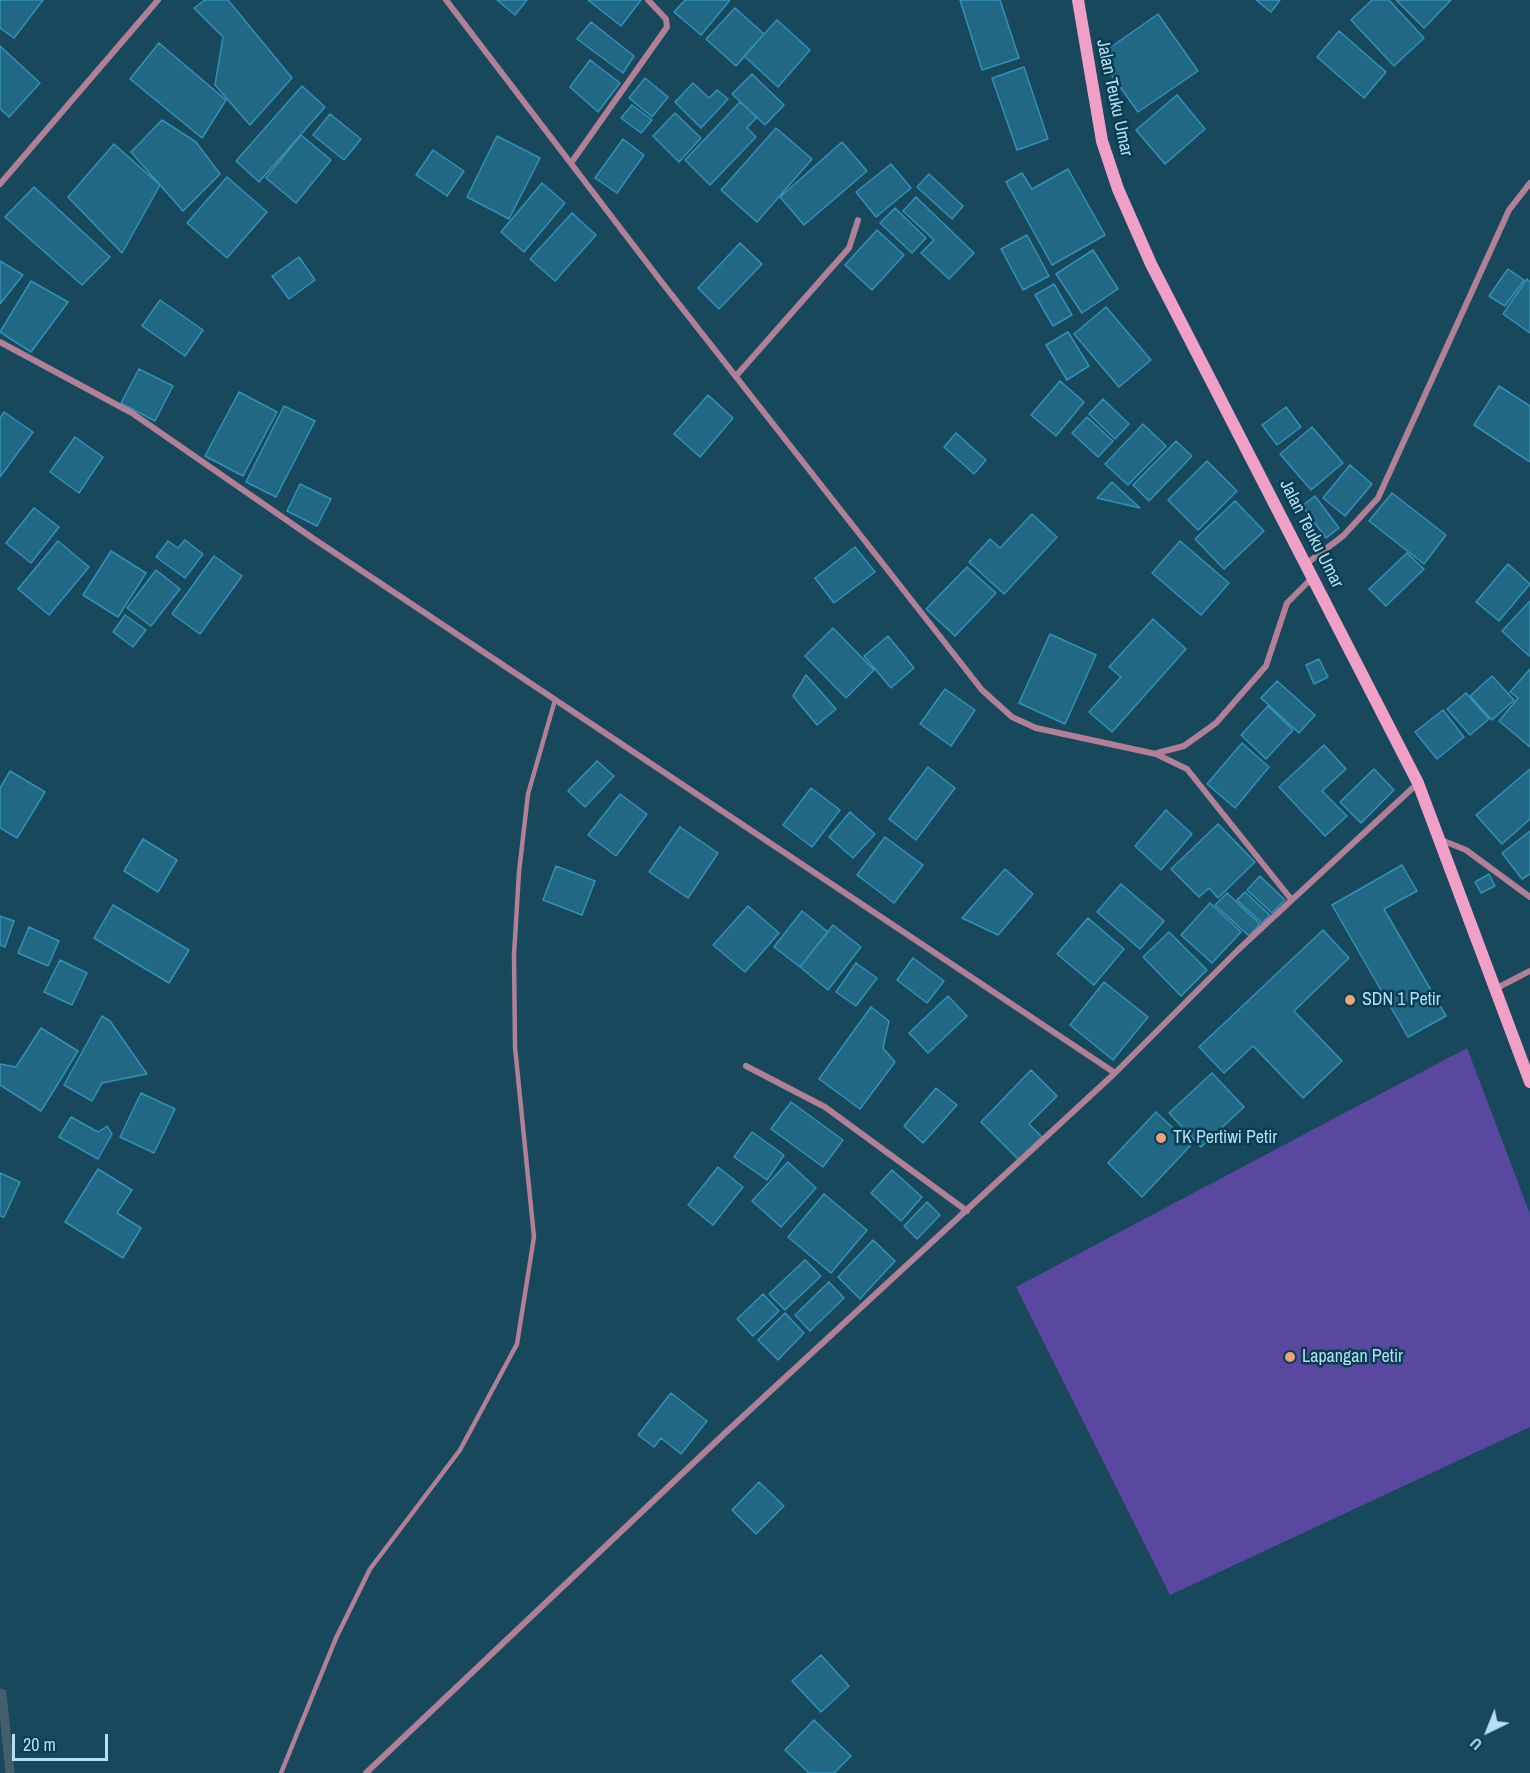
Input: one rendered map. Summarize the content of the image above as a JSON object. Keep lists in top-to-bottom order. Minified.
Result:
{"streets":{"main road":["Jalan Teuku Umar"]},"places":["SDN 1 Petir","TK Pertiwi Petir","Lapangan Petir"],"scale_bar":"20 m","north":"bottom left"}
